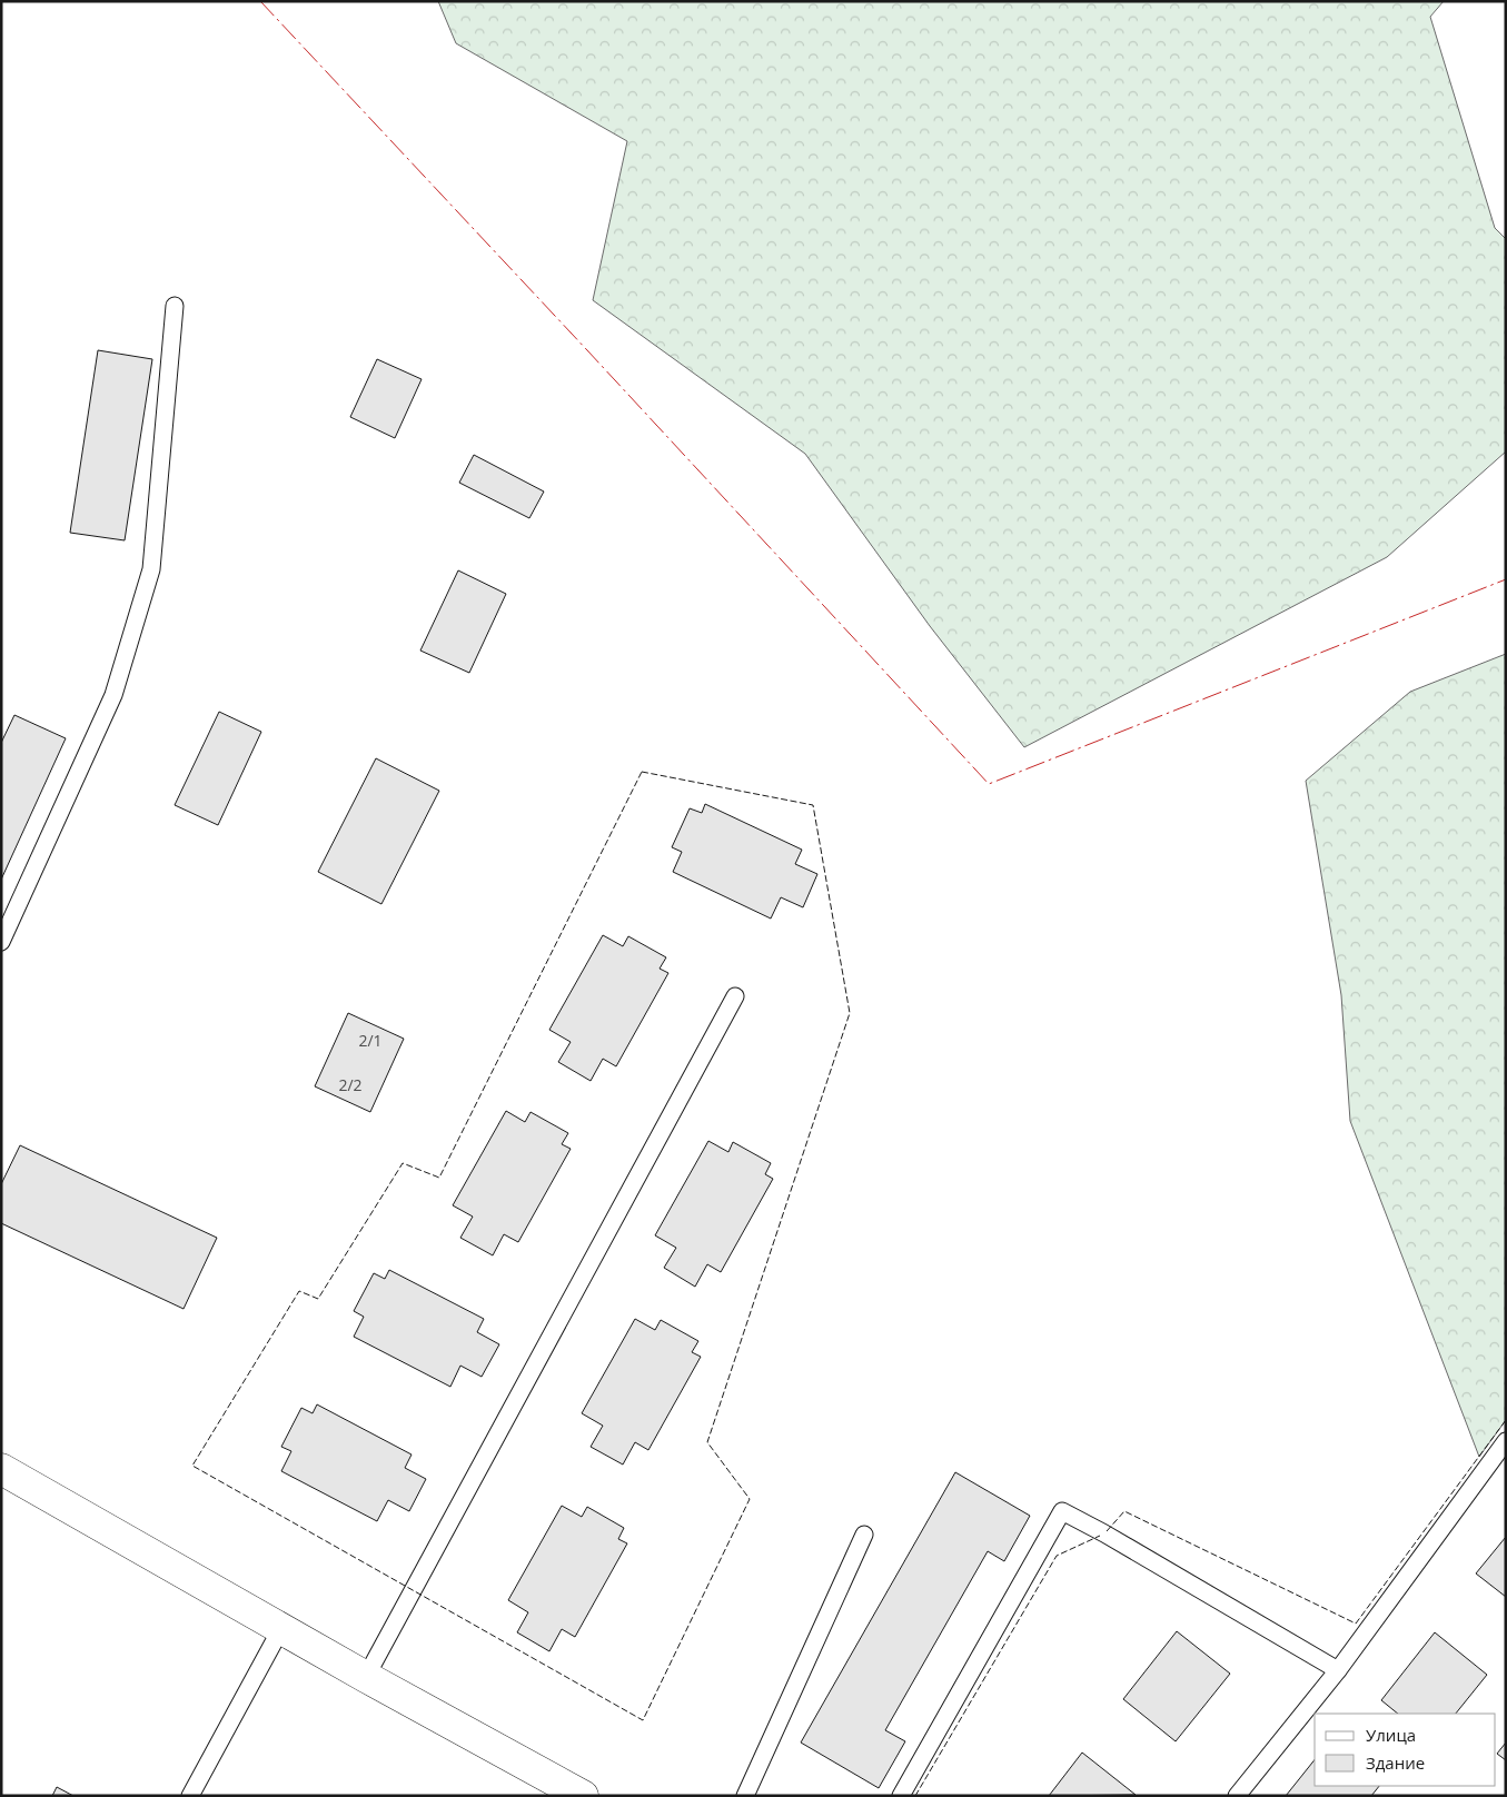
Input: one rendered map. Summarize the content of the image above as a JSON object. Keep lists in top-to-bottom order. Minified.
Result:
{"house_numbers":["2/1","2/2"],"legend":["Улица","Здание"]}
